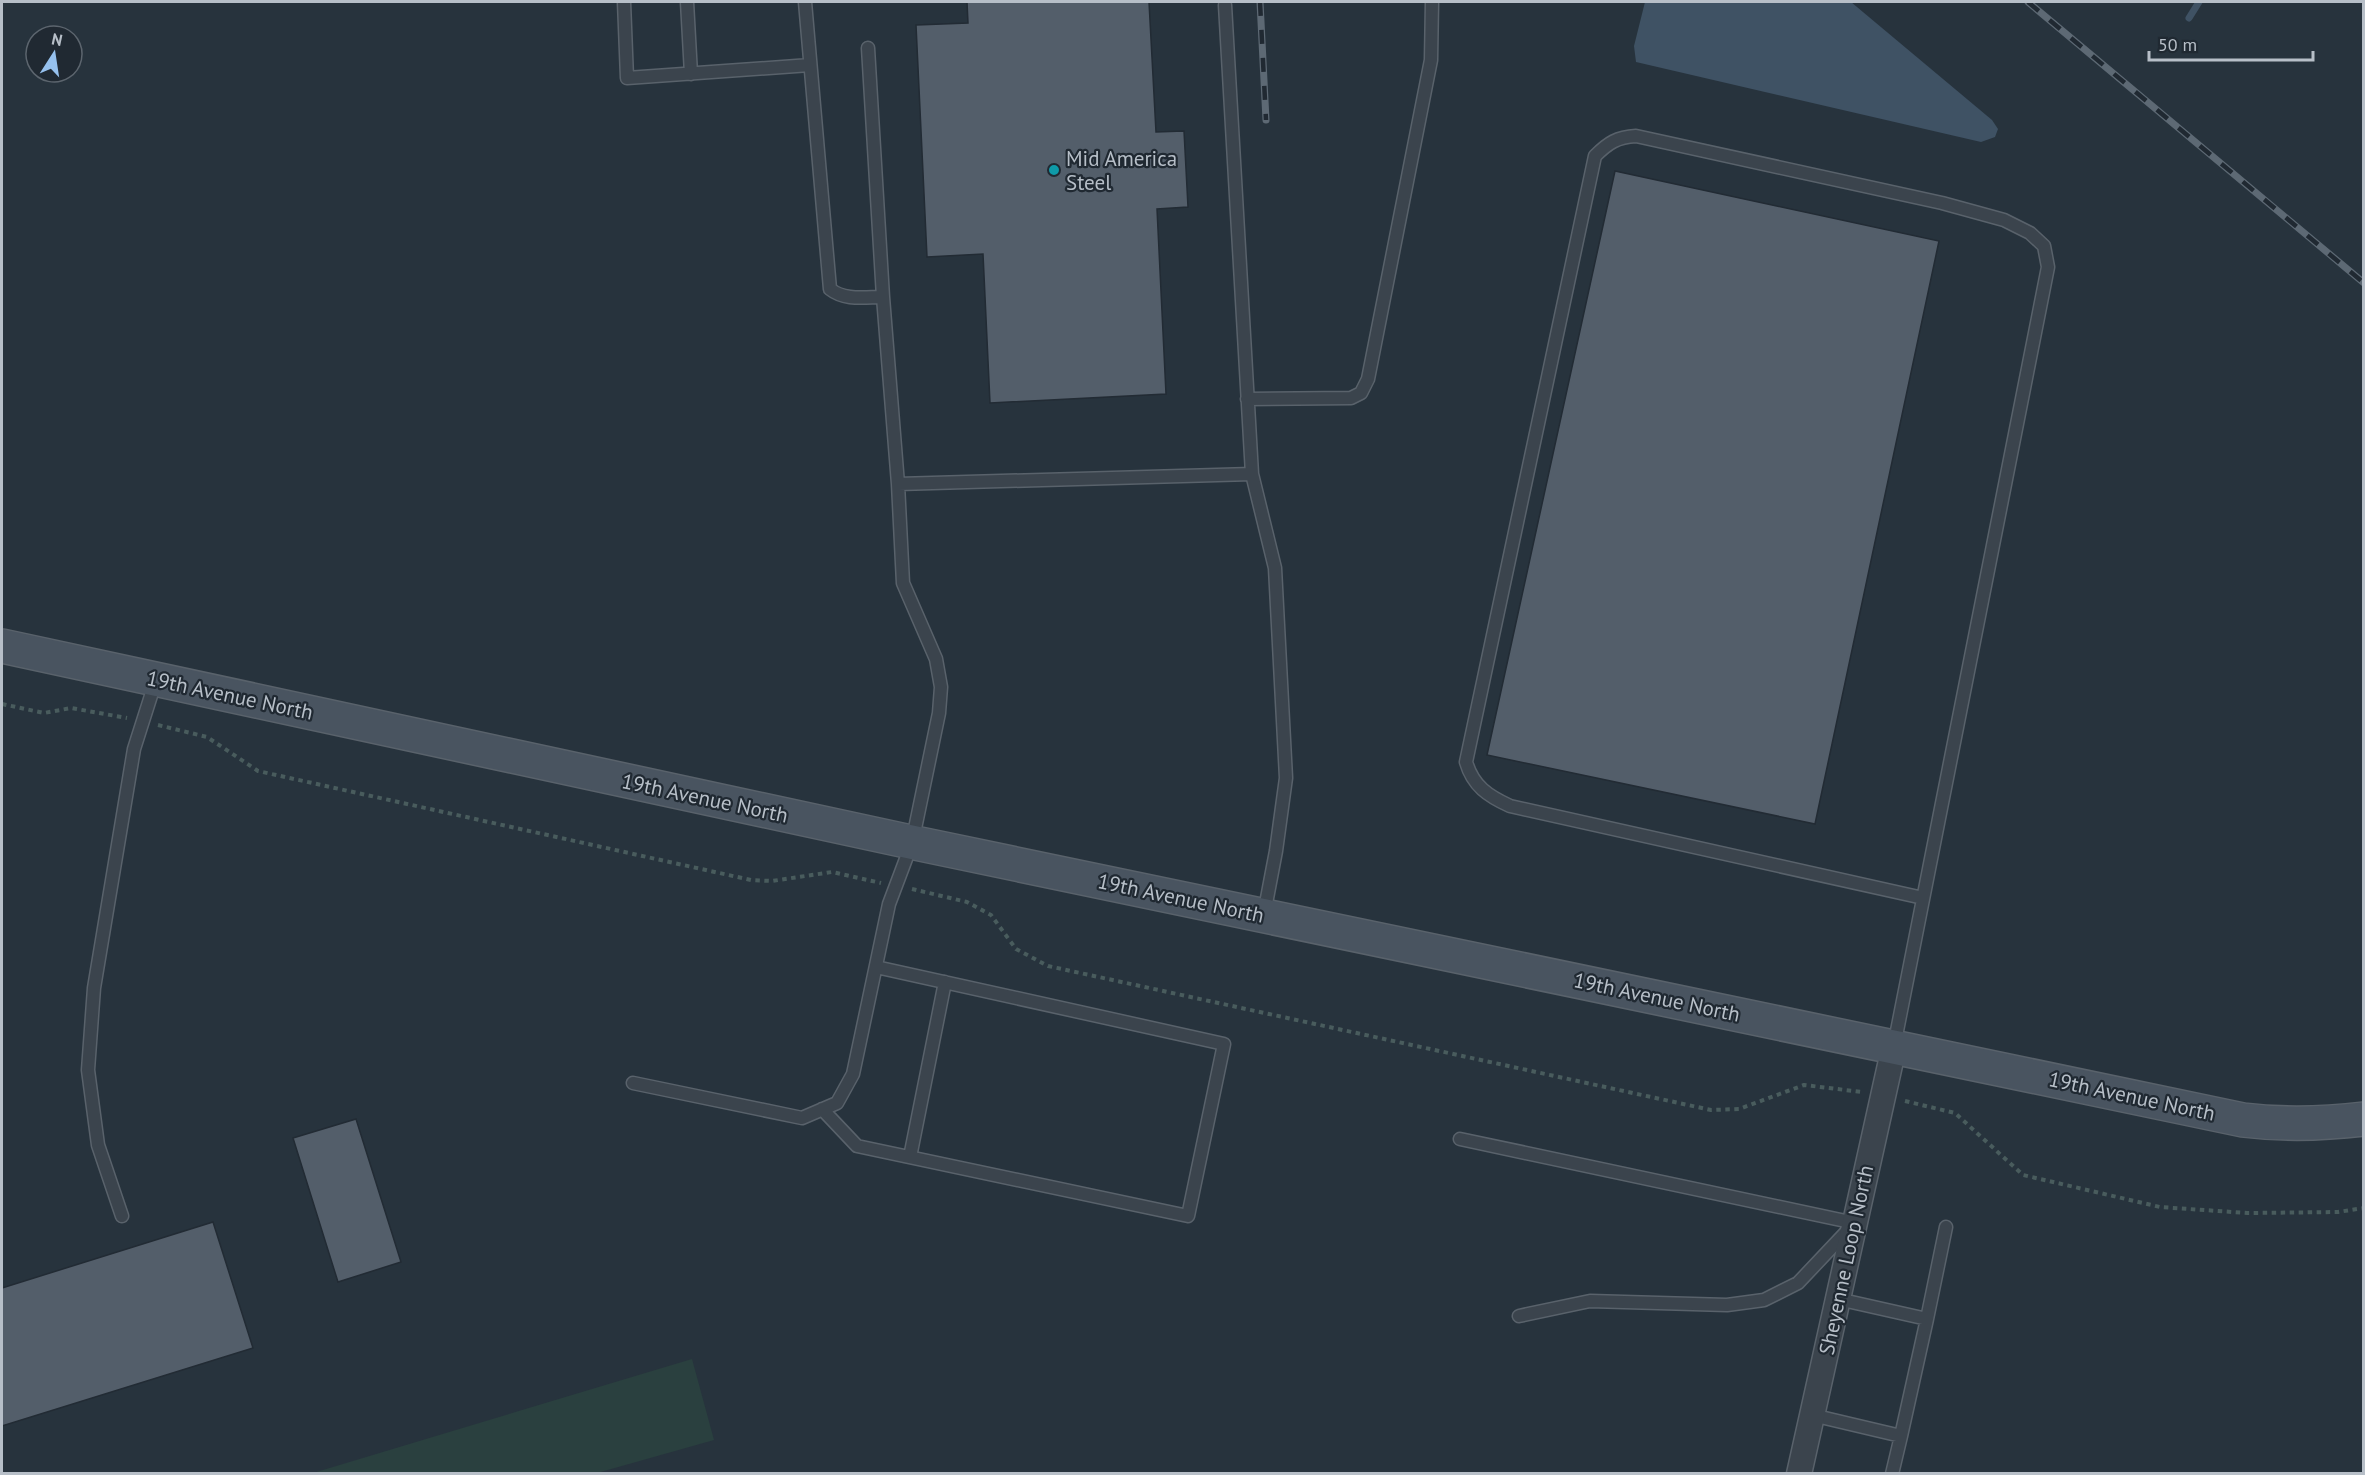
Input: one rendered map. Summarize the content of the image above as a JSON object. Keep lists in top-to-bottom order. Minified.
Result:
{"streets":{"street":["19th Avenue North","Sheyenne Loop North"]},"crossings":[["19th Avenue North","Sheyenne Loop North"]],"places":["Mid America Steel"],"scale_bar":"50 m","north":"top"}
